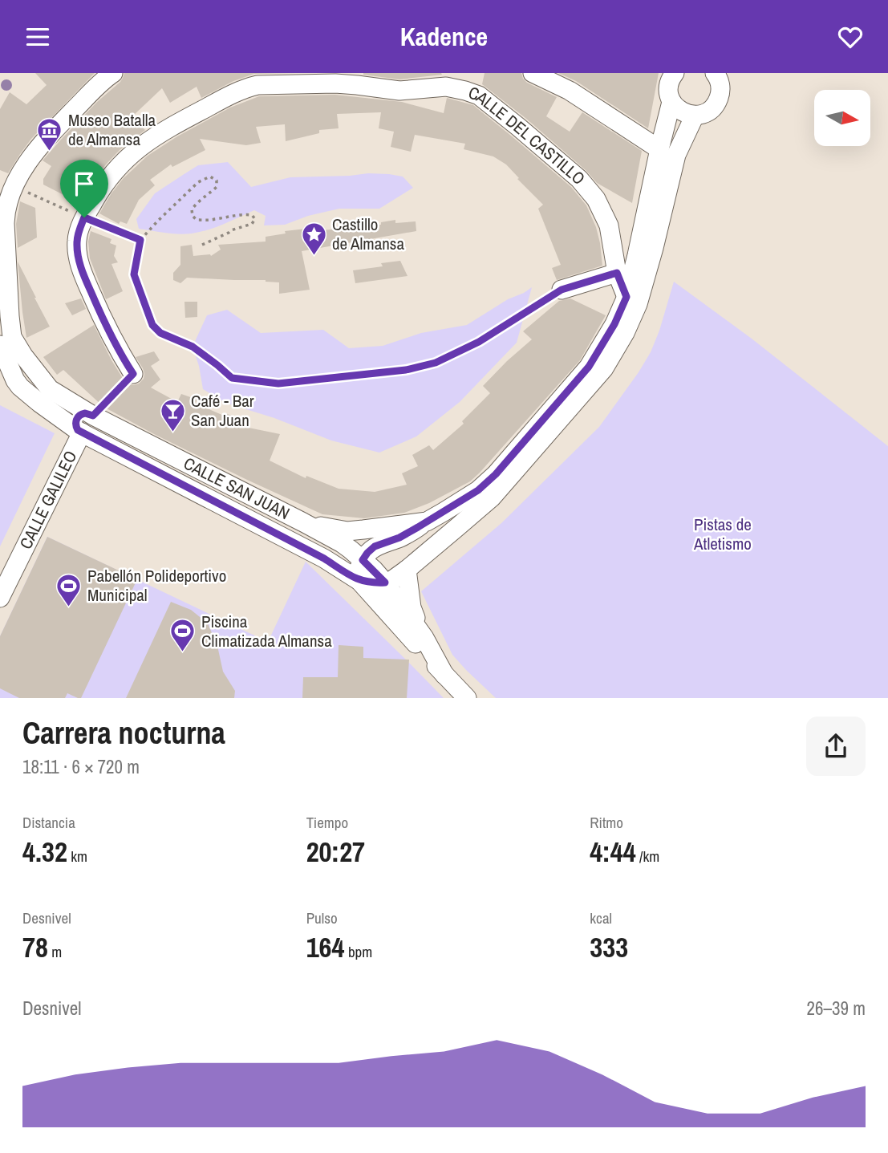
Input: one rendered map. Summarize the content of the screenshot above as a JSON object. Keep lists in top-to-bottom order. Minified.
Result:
{"streets":{"street":["CALLE DEL CASTILLO","CALLE SAN JUAN","CALLE GALILEO"]},"crossings":[["CALLE SAN JUAN","CALLE GALILEO"]],"parks":["Pistas de Atletismo"],"places":{"museum":["Museo Batalla de Almansa"],"place":["Castillo de Almansa"],"bar":["Café - Bar San Juan"],"sports":["Pabellón Polideportivo Municipal","Piscina Climatizada Almansa"]},"north":"right","page":{"header":"Kadence","heading":["Carrera nocturna","18:11 · 6 × 720 m"],"stats":[["Distancia","4.32 km"],["Tiempo","20:27"],["Ritmo","4:44 /km"],["Desnivel","78 m"],["Pulso","164 bpm"],["kcal","333"]],"chart":["Desnivel","26–39 m"]}}
